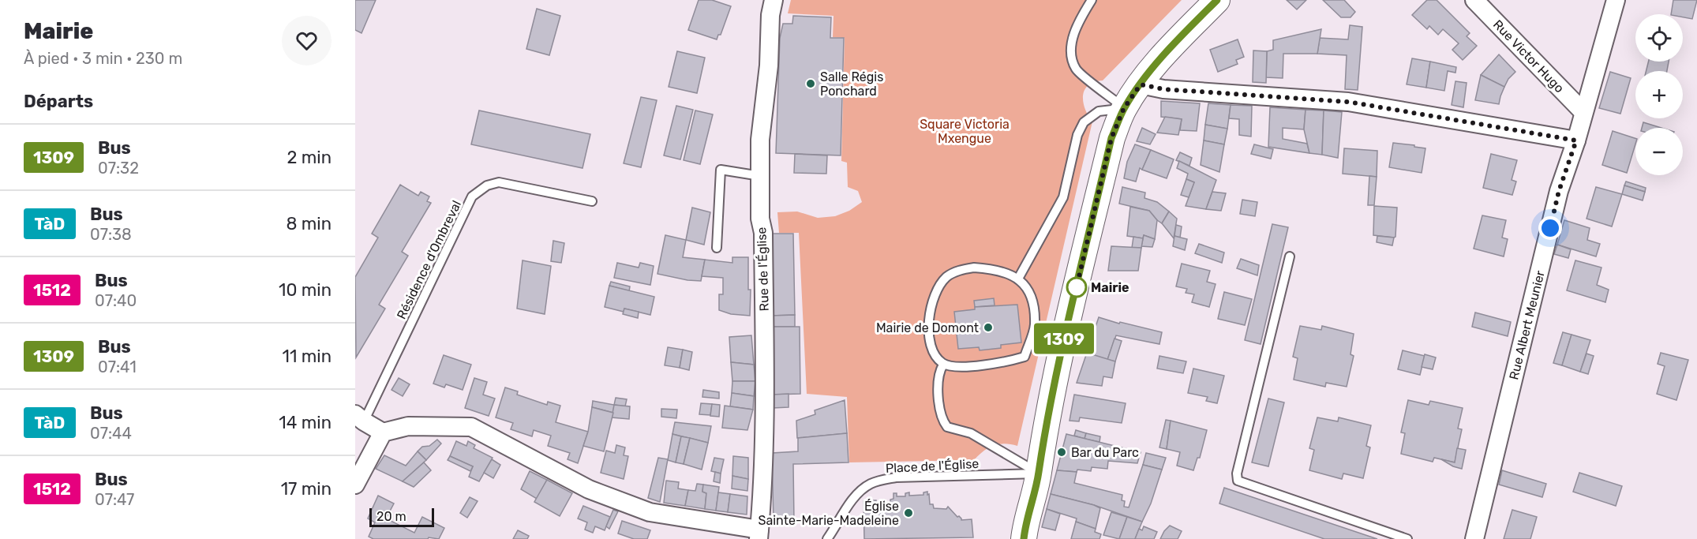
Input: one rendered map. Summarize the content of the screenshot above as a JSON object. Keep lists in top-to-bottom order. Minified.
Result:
{"streets":{"street":["Rue Victor Hugo","Rue de l'Église","Rue Albert Meunier"],"lane":["Résidence d'Ombreval","Place de l'Église"]},"crossings":[["Rue Victor Hugo","Rue Albert Meunier"]],"parks":["Square Victoria Mxengue"],"places":["Salle Régis Ponchard","Mairie","Mairie de Domont","Bar du Parc","Église Sainte-Marie-Madeleine"],"lines":["bus line 1309"],"scale_bar":"20 m","page":{"heading":[["Mairie","À pied · 3 min · 230 m"],"Départs"],"on_map":"1309","map_buttons":["+","−"],"list":[{"mark":"1309","name":"Bus","note":"07:32","value":"2 min"},{"mark":"TàD","name":"Bus","note":"07:38","value":"8 min"},{"mark":"1512","name":"Bus","note":"07:40","value":"10 min"},{"mark":"1309","name":"Bus","note":"07:41","value":"11 min"},{"mark":"TàD","name":"Bus","note":"07:44","value":"14 min"},{"mark":"1512","name":"Bus","note":"07:47","value":"17 min"}],"scale":"20 m"}}
